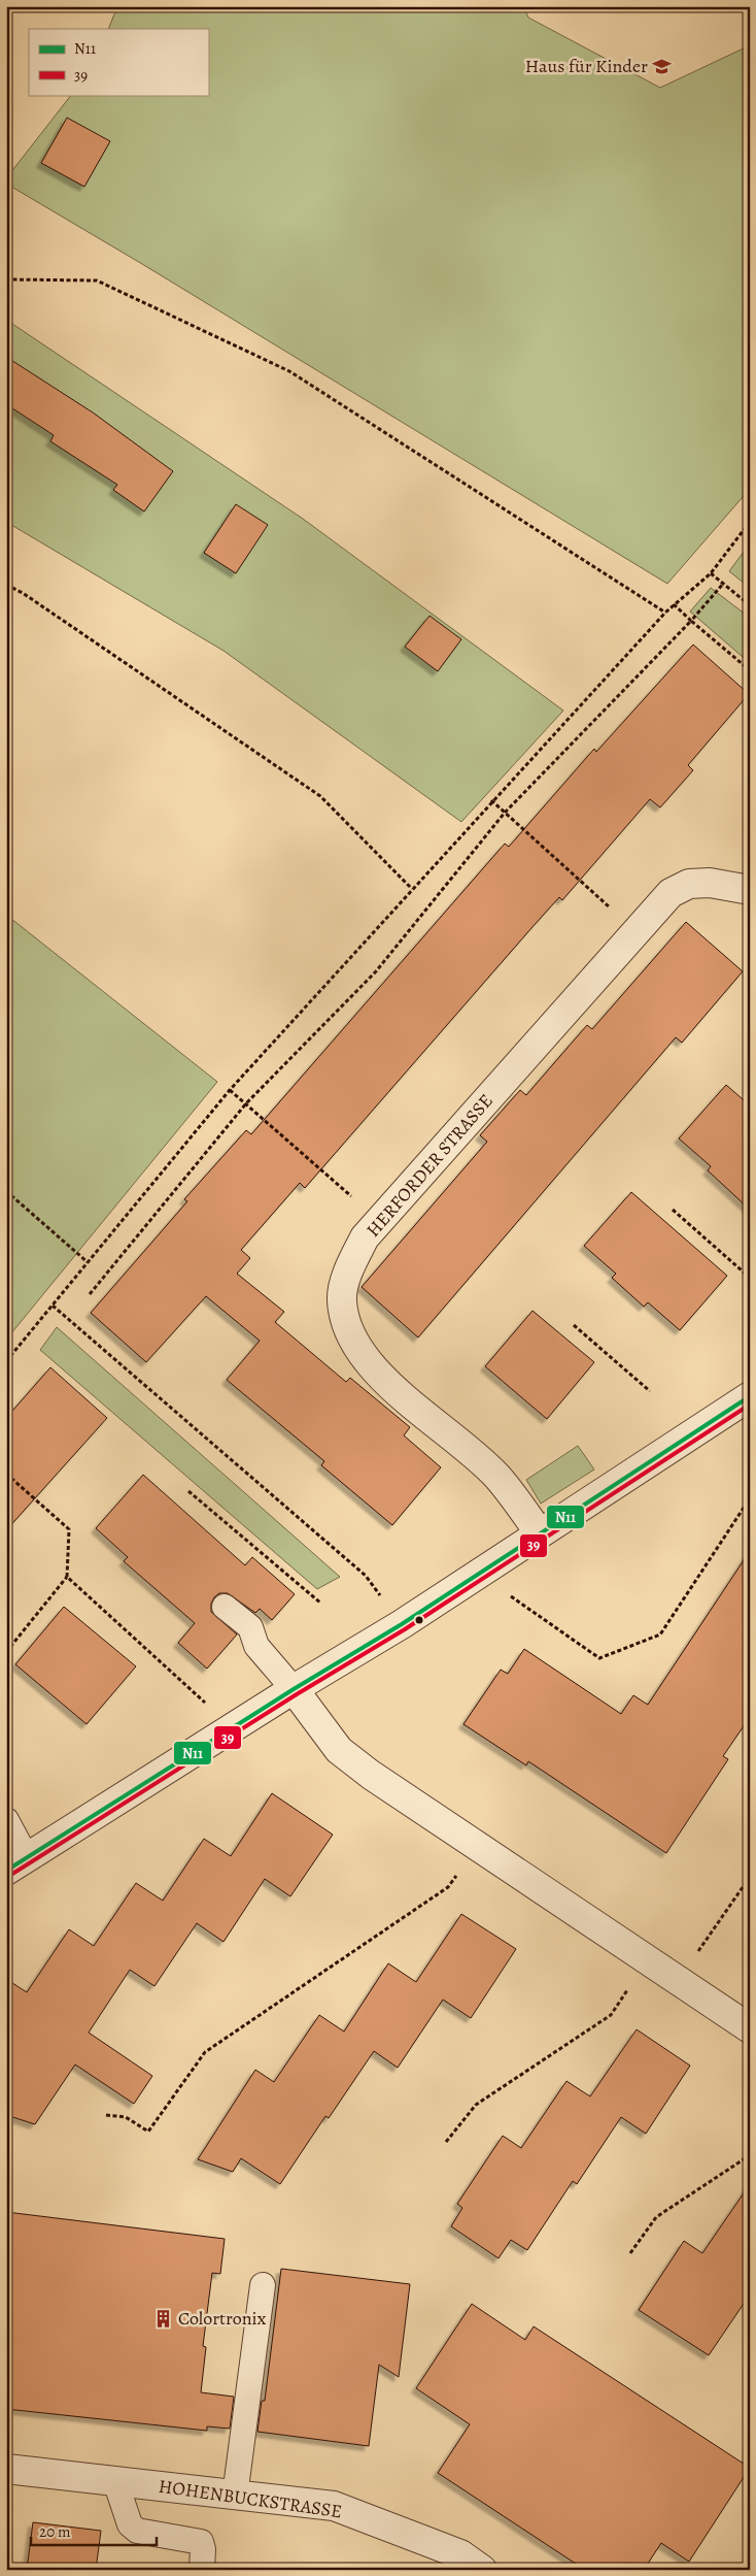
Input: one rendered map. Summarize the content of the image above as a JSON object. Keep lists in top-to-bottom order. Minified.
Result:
{"streets":{"street":["HERFORDER STRASSE","HOHENBUCKSTRASSE"]},"places":{"school or university":["Haus für Kinder"],"building":["Colortronix"]},"lines":["transit line N11","transit line 39"],"legend":["N11","39"],"scale_bar":"20 m"}
